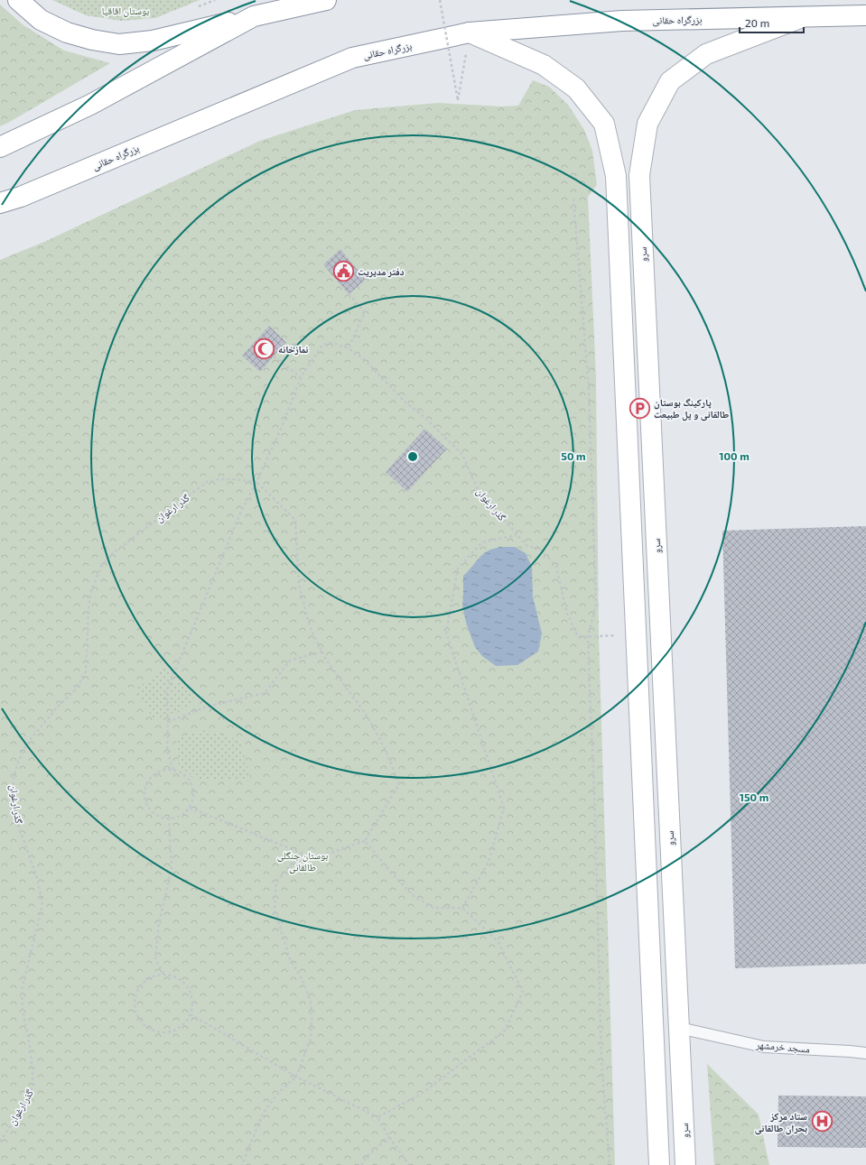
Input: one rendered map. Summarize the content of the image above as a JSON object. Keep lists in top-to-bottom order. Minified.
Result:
{"streets":{"main road":["بزرگراه حقانی","سرو"],"lane":["مسجد خرمشهر"],"path":["گذر ارغوان"]},"crossings":[["بزرگراه حقانی","سرو"],["سرو","مسجد خرمشهر"]],"parks":["بوستان اقاقیا","بوستان جنگلی طالقانی"],"places":{"public building":["دفتر مدیریت"],"mosque":["نمازخانه"],"parking":["پارکینگ بوستان طالقانی و پل طبیعت"],"hospital":["ستاد مرکز بحران طالقانی"]},"scale_bar":"20 m","rings":["50 m","100 m","150 m"]}
